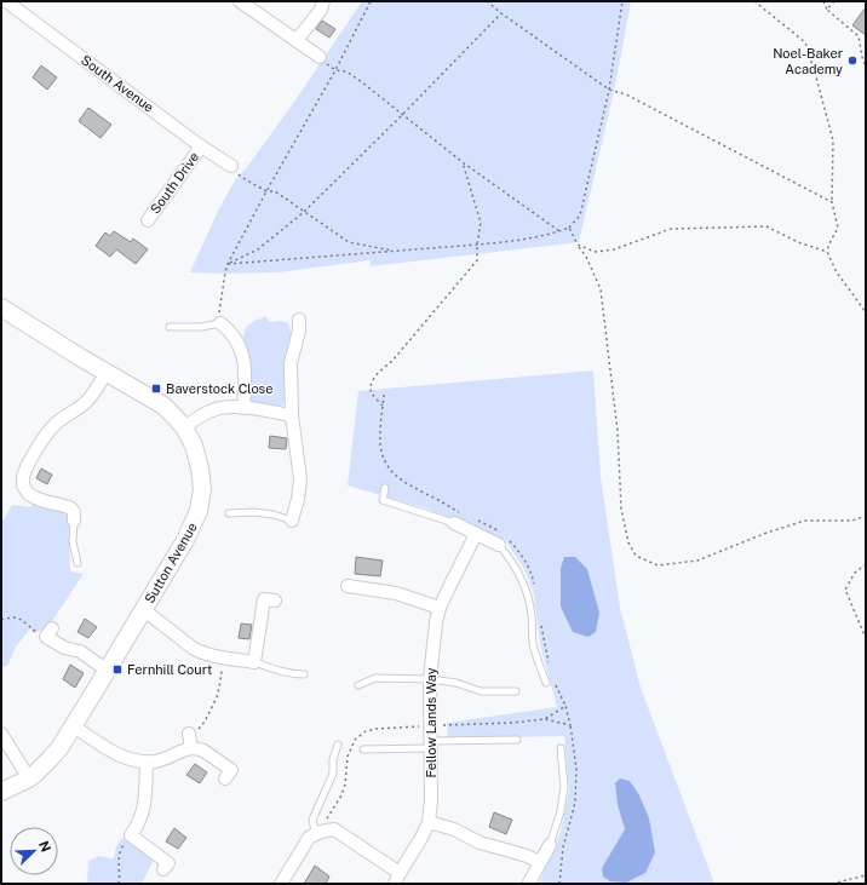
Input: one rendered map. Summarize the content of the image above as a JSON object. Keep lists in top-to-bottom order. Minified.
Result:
{"streets":{"street":["South Avenue","South Drive","Sutton Avenue","Fellow Lands Way"]},"crossings":[["South Avenue","South Drive"]],"places":{"other":["Noel-Baker Academy"],"transit":["Baverstock Close","Fernhill Court"]},"north":"top right"}
